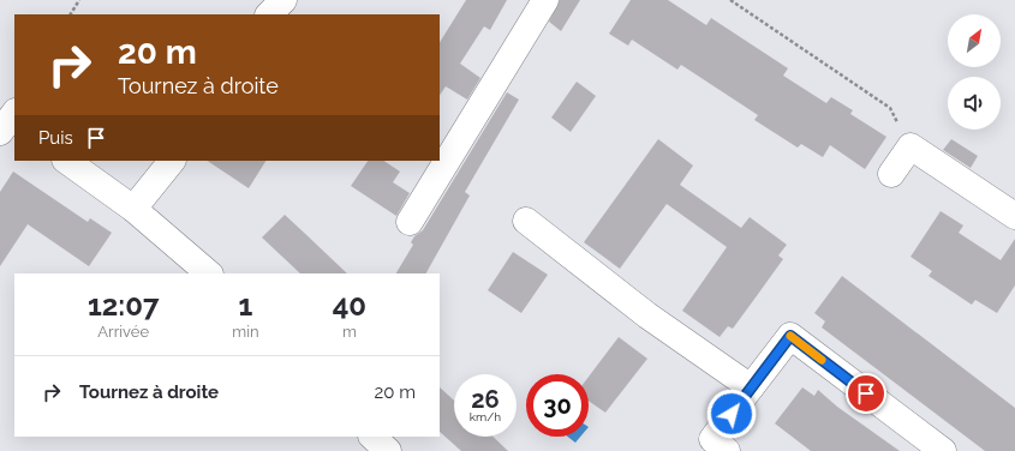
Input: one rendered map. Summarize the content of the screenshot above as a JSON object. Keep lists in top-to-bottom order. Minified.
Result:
{"north":"top right","page":{"turn":["20 m","Tournez à droite"],"then":"Puis","eta":["12:07","Arrivée","1","min","40","m"],"list":[{"name":"Tournez à droite","value":"20 m"}],"speed":"26 km/h","limit":"30"}}
